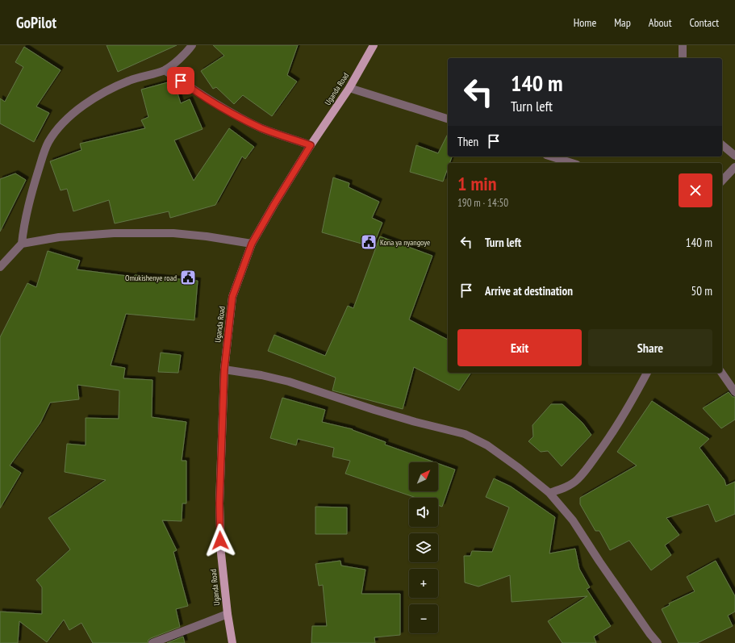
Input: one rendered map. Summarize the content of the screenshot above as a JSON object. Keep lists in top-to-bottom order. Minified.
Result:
{"streets":{"main road":["Uganda Road"]},"places":{"public building":["Kona ya nyangoye","Omukishenye road"]},"north":"top right","page":{"header":"GoPilot","nav":["Home","Map","About","Contact"],"turn":["140 m","Turn left"],"then":"Then","heading":["1 min","190 m · 14:50"],"list":[{"name":"Turn left","value":"140 m"},{"name":"Arrive at destination","value":"50 m"}],"buttons":["Exit","Share"],"map_buttons":["+","−"]}}
